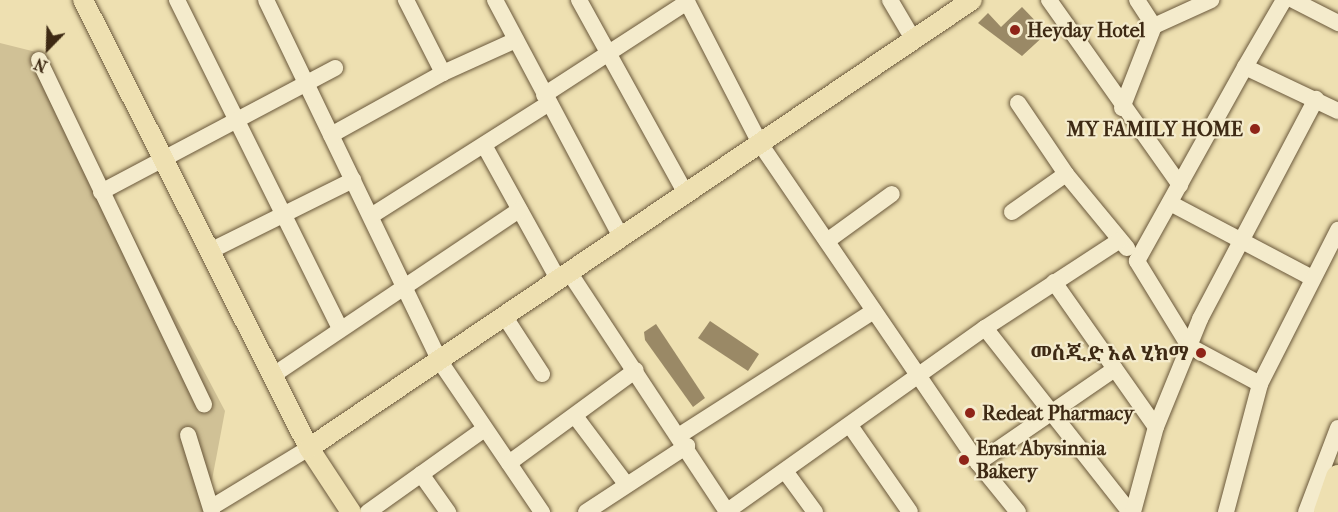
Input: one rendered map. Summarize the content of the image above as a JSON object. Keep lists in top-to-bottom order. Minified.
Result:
{"places":["Heyday Hotel","MY FAMILY HOME","መስጂድ አል ሂክማ","Redeat Pharmacy","Enat Abysinnia Bakery"],"north":"bottom left"}
